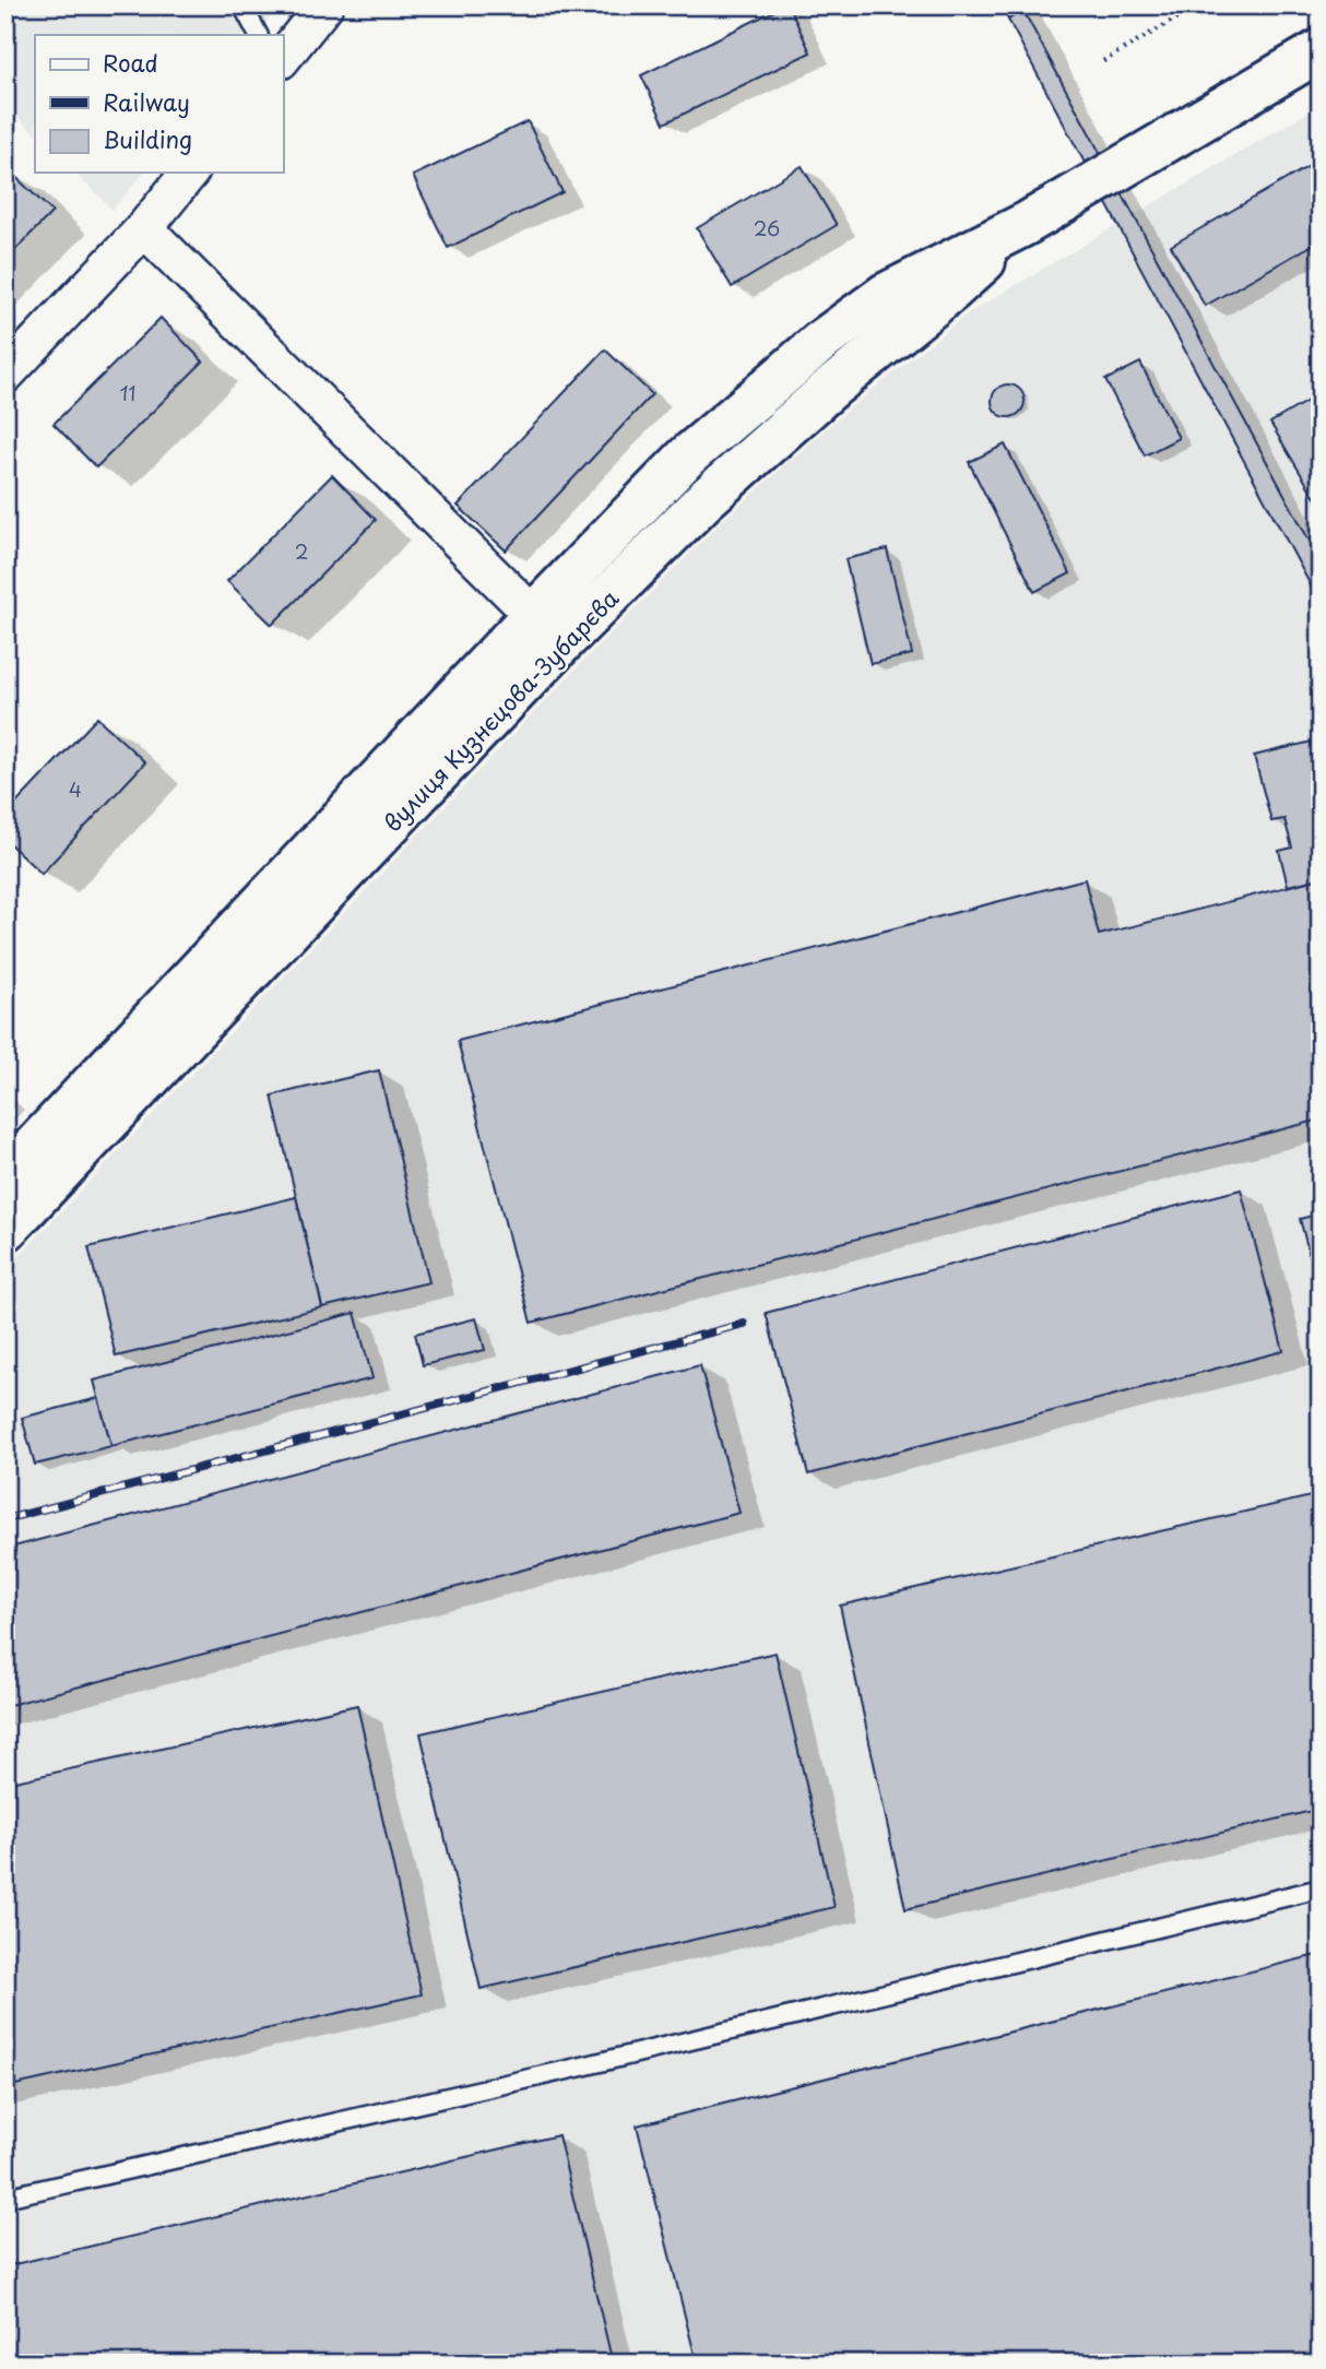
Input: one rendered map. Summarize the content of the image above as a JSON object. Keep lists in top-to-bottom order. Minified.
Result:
{"streets":{"main road":["вулиця Кузнєцова-Зубарєва"]},"house_numbers":["26","11","2","4"],"legend":["Road","Railway","Building"]}
